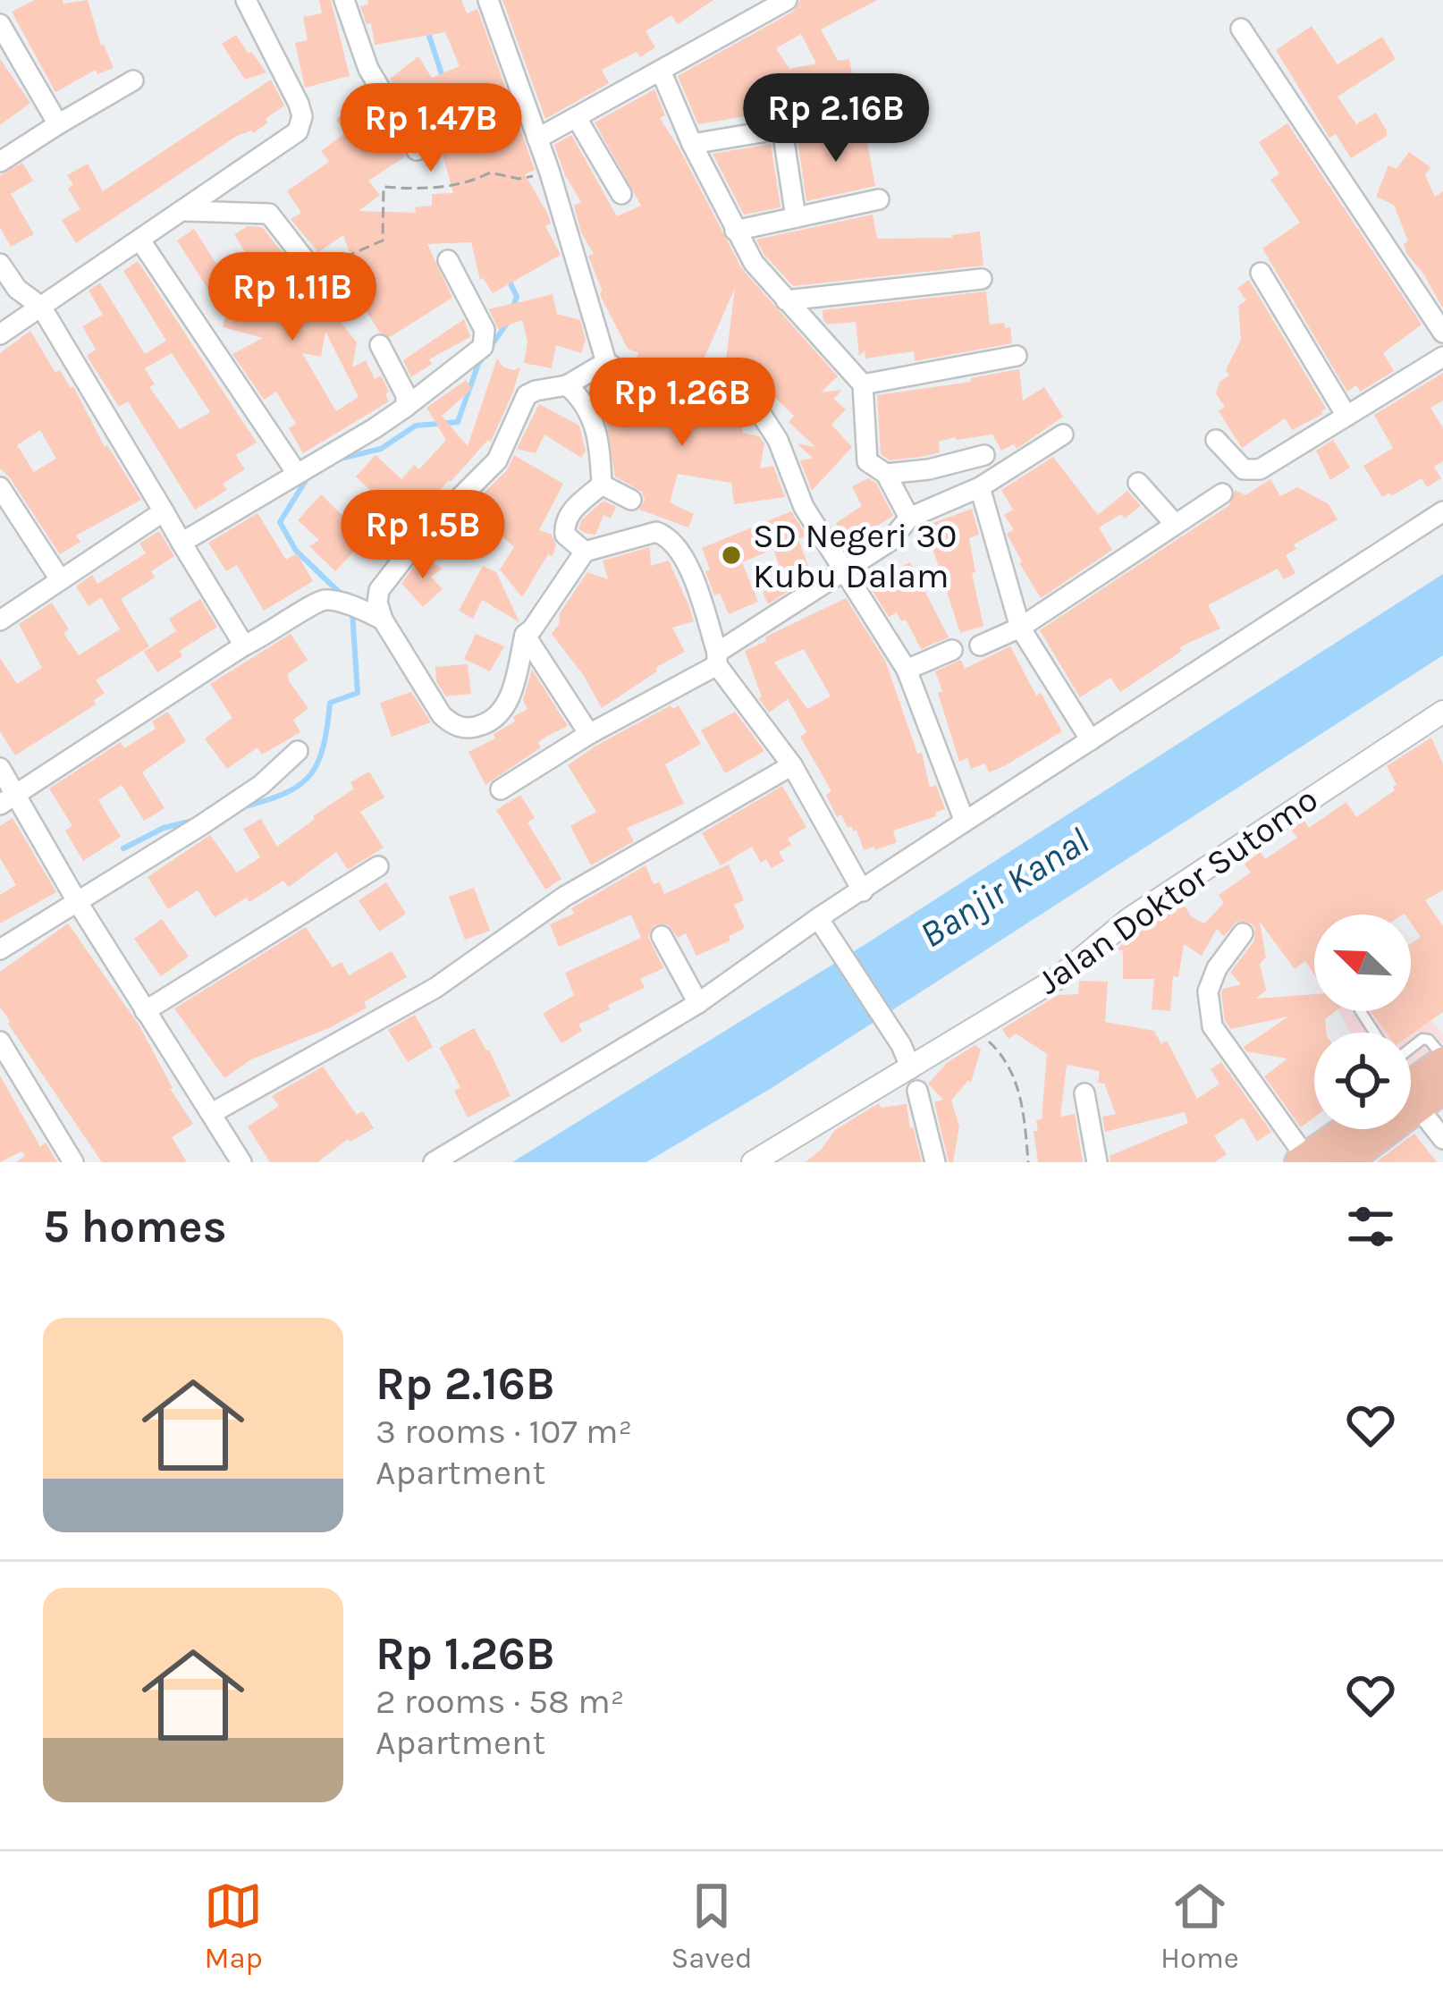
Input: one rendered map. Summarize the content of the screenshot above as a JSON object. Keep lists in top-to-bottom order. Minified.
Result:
{"streets":{"street":["Jalan Doktor Sutomo"]},"water":["Banjir Kanal"],"places":["SD Negeri 30 Kubu Dalam"],"north":"top left","page":{"price":["Rp 2.16B","Rp 1.47B","Rp 1.11B","Rp 1.26B","Rp 1.5B"],"heading":"5 homes","list":[{"name":"Rp 2.16B","note":"3 rooms · 107 m² · Apartment"},{"name":"Rp 1.26B","note":"2 rooms · 58 m² · Apartment"}],"tabs":["Map","Saved","Home"]}}
